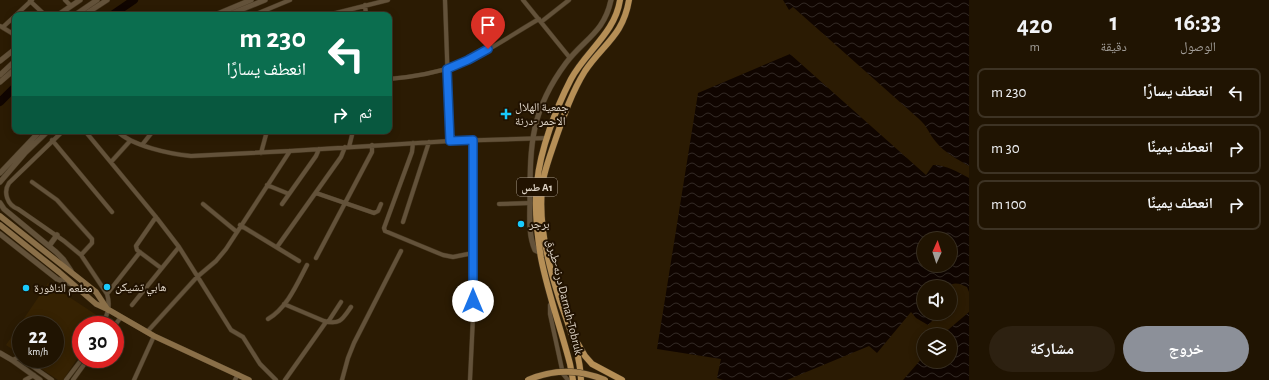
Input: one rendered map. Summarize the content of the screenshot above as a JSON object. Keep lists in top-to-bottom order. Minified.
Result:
{"streets":{"highway":["طس A1","درنه-طبرق Darnah-Tobruk"]},"places":{"health":["جمعية الهلال الاحمر -درنة"],"other":["برجر","هابي تشيكن","مطعم النافورة"]},"north":"top","page":{"eta":["16:33","الوصول","1","دقيقة","420","m"],"turn":["230 m","انعطف يسارًا"],"list":[{"name":"انعطف يسارًا","value":"230 m"},{"name":"انعطف يمينًا","value":"30 m"},{"name":"انعطف يمينًا","value":"100 m"}],"then":"ثم","speed":"22 km/h","limit":"30","buttons":["خروج","مشاركة"]}}
